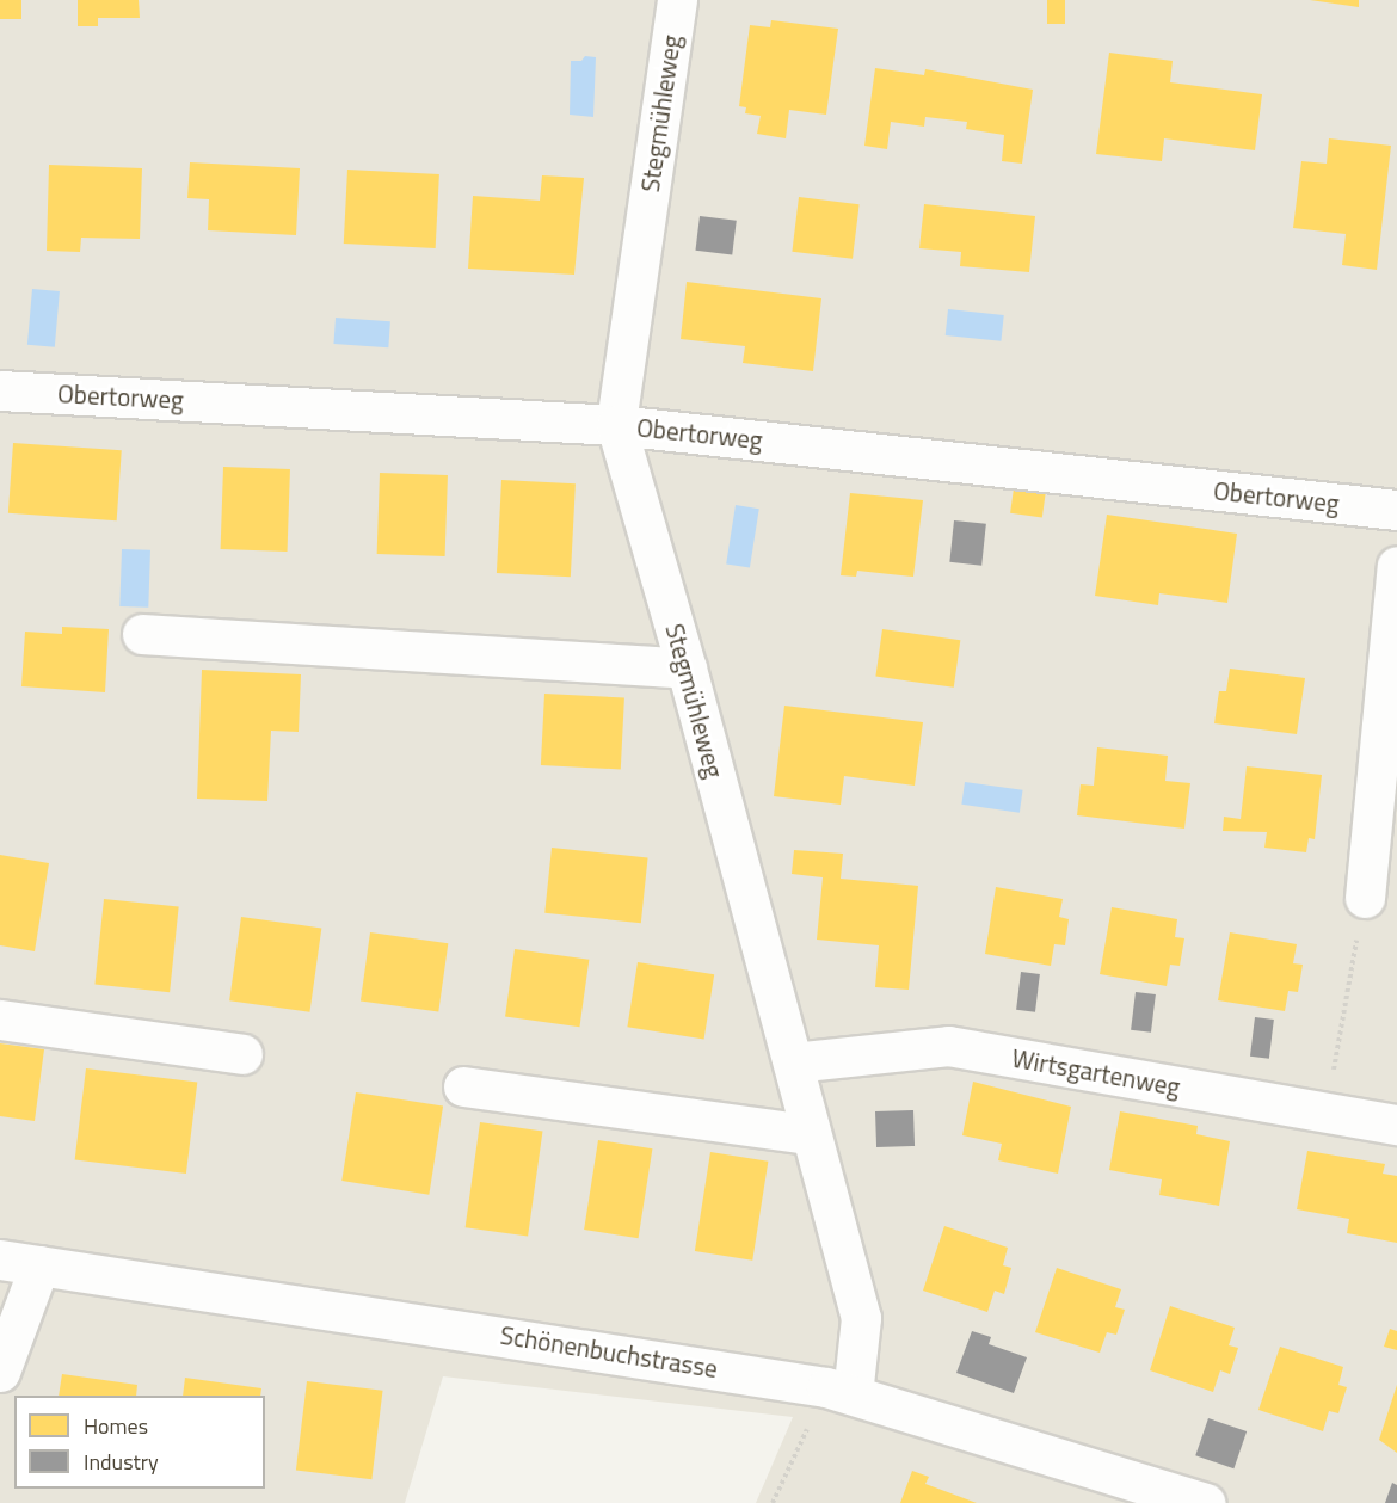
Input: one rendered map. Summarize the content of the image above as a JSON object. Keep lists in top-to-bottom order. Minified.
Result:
{"streets":{"street":["Stegmühleweg","Obertorweg","Wirtsgartenweg","Schönenbuchstrasse"]},"crossings":[["Stegmühleweg","Obertorweg"],["Stegmühleweg","Wirtsgartenweg"],["Stegmühleweg","Schönenbuchstrasse"]],"legend":["Homes","Industry"]}
